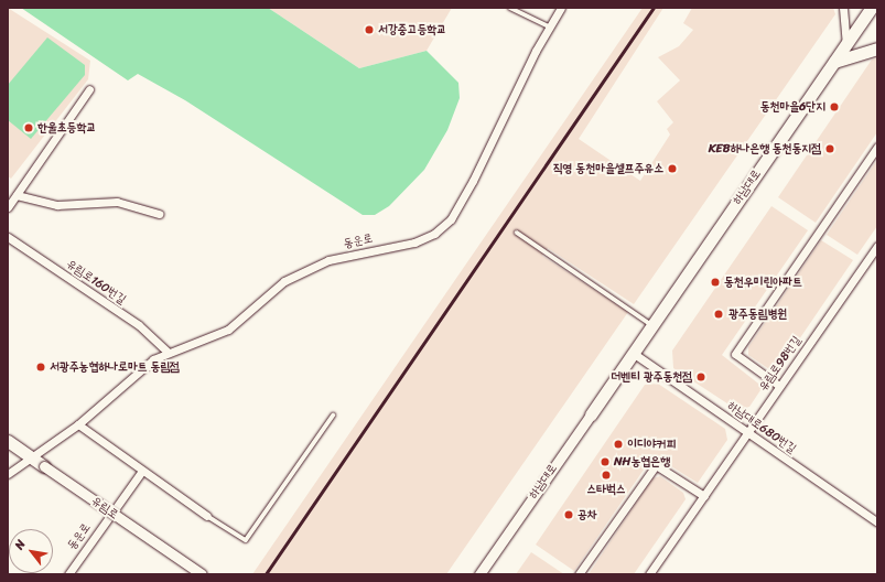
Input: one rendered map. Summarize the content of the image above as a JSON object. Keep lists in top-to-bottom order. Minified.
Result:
{"streets":{"main road":["하남대로","유림로"],"street":["동운로","유림로160번길","유림로98번길","하남대로680번길"]},"crossings":[["하남대로","하남대로680번길"],["동운로","유림로160번길"],["동운로","유림로"],["유림로98번길","하남대로680번길"]],"places":["서강중고등학교","동천마을6단지","한울초등학교","KEB하나은행 동천동지점","직영 동천마을셀프주유소","동천우미린아파트","광주동림병원","서광주농협하나로마트 동림점","더벤티 광주동천점","이디야커피","NH농협은행","스타벅스","공차"],"north":"top left"}
